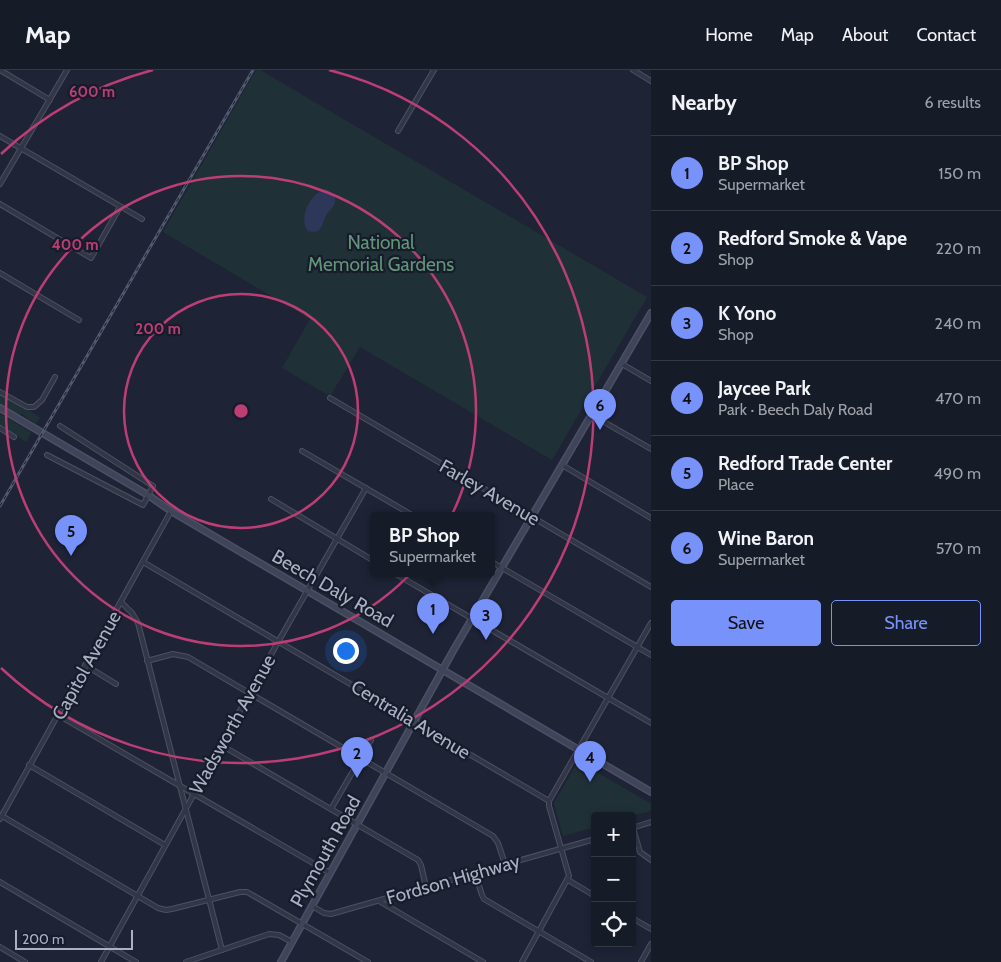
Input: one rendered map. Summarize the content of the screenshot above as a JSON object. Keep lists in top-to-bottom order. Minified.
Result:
{"streets":{"main road":["Beech Daly Road","Plymouth Road"],"street":["Farley Avenue","Capitol Avenue","Centralia Avenue","Wadsworth Avenue","Fordson Highway"]},"crossings":[["Farley Avenue","Plymouth Road"],["Beech Daly Road","Capitol Avenue"],["Beech Daly Road","Wadsworth Avenue"],["Beech Daly Road","Plymouth Road"],["Capitol Avenue","Centralia Avenue"],["Centralia Avenue","Wadsworth Avenue"],["Centralia Avenue","Plymouth Road"],["Plymouth Road","Fordson Highway"]],"parks":["National Memorial Gardens"],"scale_bar":"200 m","page":{"header":"Map","nav":["Home","Map","About","Contact"],"heading":["Nearby","6 results"],"list":[{"mark":"1","name":"BP Shop","note":"Supermarket","value":"150 m"},{"mark":"2","name":"Redford Smoke & Vape","note":"Shop","value":"220 m"},{"mark":"3","name":"K Yono","note":"Shop","value":"240 m"},{"mark":"4","name":"Jaycee Park","note":"Park · Beech Daly Road","value":"470 m"},{"mark":"5","name":"Redford Trade Center","note":"Place","value":"490 m"},{"mark":"6","name":"Wine Baron","note":"Supermarket","value":"570 m"}],"pins":["6","5","1","3","2","4"],"popup":["BP Shop","Supermarket"],"buttons":["Save","Share"],"map_buttons":["+","−"],"scale":"200 m"},"rings":["600 m","400 m","200 m"]}
